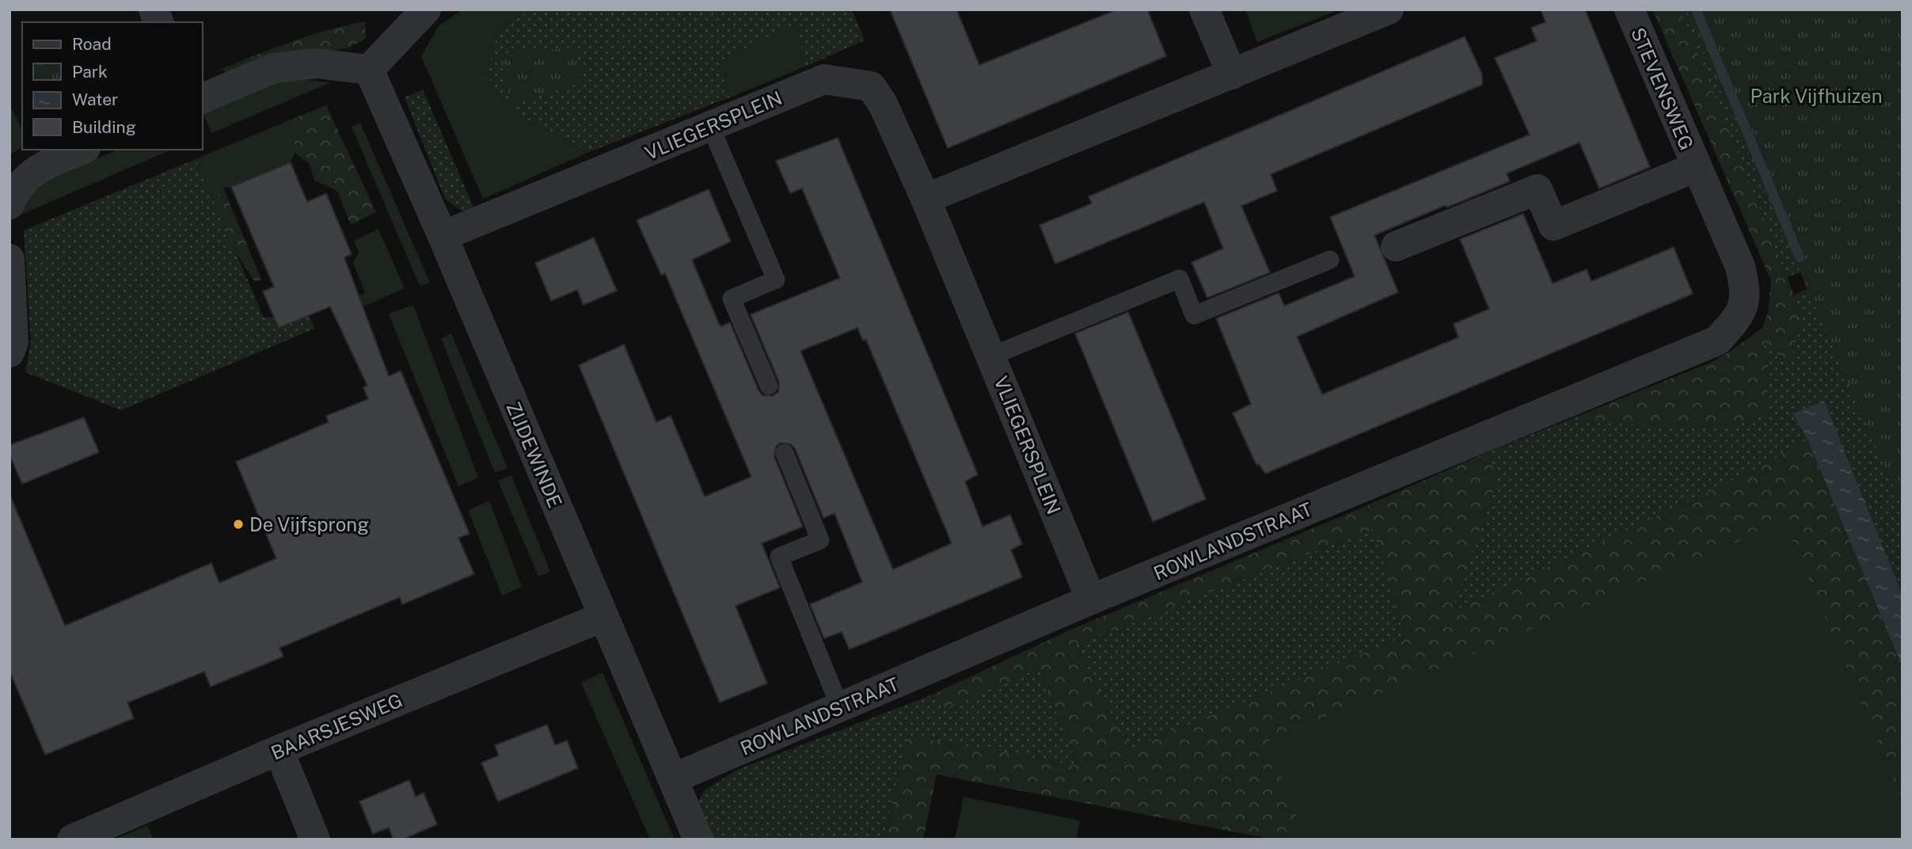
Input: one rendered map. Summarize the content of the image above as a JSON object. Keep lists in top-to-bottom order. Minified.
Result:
{"streets":{"street":["STEVENSWEG","VLIEGERSPLEIN","ZIJDEWINDE","ROWLANDSTRAAT","BAARSJESWEG"]},"crossings":[["STEVENSWEG","ROWLANDSTRAAT"],["VLIEGERSPLEIN","ZIJDEWINDE"],["VLIEGERSPLEIN","ROWLANDSTRAAT"],["ZIJDEWINDE","ROWLANDSTRAAT"],["ZIJDEWINDE","BAARSJESWEG"]],"parks":["Park Vijfhuizen"],"places":["De Vijfsprong"],"legend":["Road","Park","Water","Building"]}
